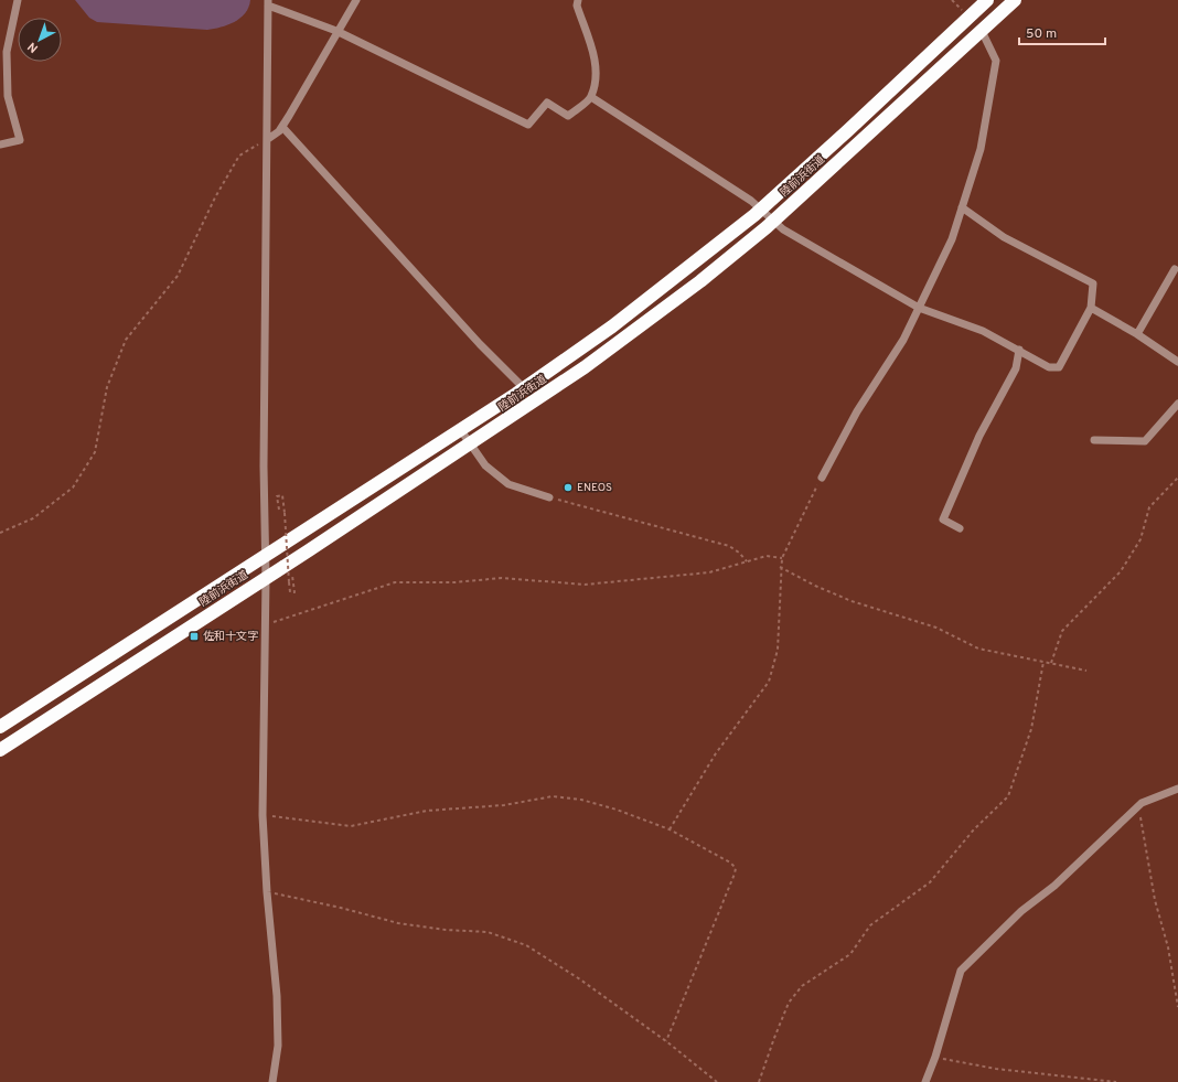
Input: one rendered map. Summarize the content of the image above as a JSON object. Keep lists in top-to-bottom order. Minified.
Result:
{"streets":{"highway":["陸前浜街道"]},"places":{"other":["ENEOS"],"transit":["佐和十文字"]},"scale_bar":"50 m","north":"bottom left"}
